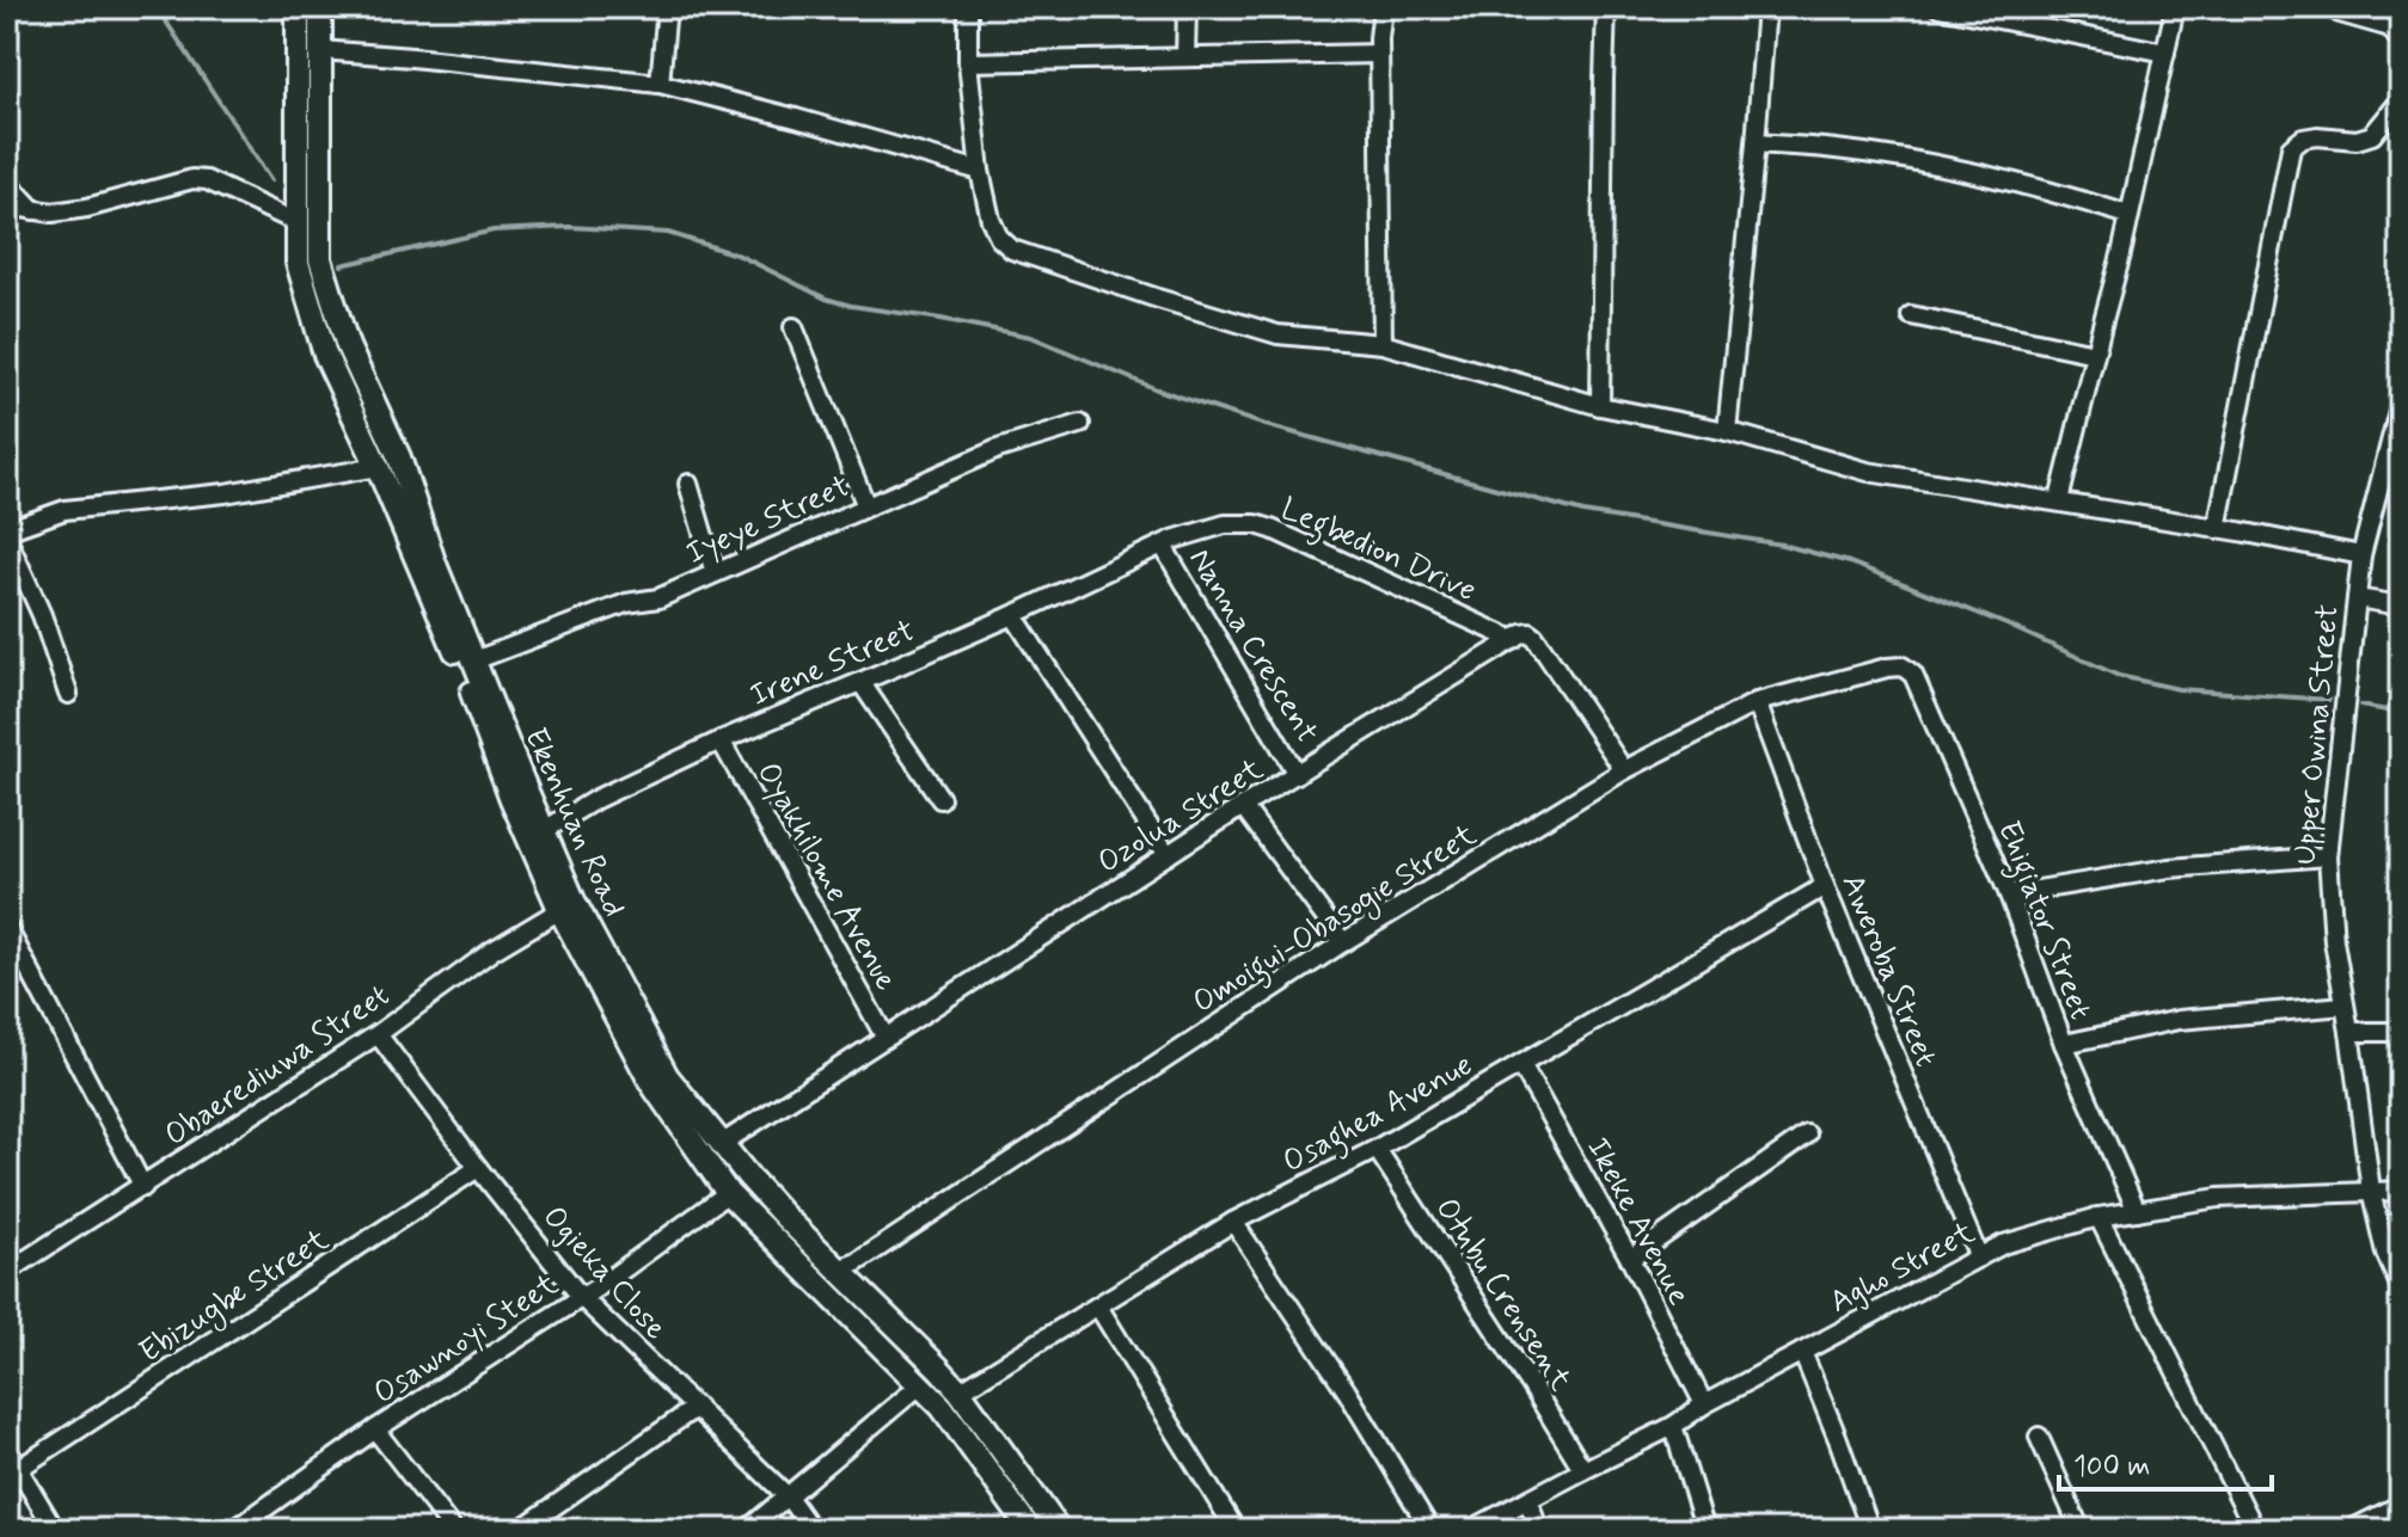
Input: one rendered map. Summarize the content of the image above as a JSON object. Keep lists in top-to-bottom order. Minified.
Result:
{"streets":{"main road":["Ekenhuan Road"],"street":["Iyeye Street","Legbedion Drive","Nanna Crescent","Irene Street","Upper Owina Street","Ozolua Street","Oyakhilome Avenue","Omoigui-Obasogie Street","Ehigiator Street","Aweroba Street","Obaerediuwa Street","Osaghea Avenue","Ikeke Avenue","Agho Street","Ogieka Close","Otubu Crensent","Ebizugbe Street","Osawnoyi Steet"]},"crossings":[["Iyeye Street","Ekenhuan Road"],["Legbedion Drive","Nanna Crescent"],["Legbedion Drive","Irene Street"],["Legbedion Drive","Ozolua Street"],["Nanna Crescent","Irene Street"],["Nanna Crescent","Ozolua Street"],["Irene Street","Ekenhuan Road"],["Irene Street","Oyakhilome Avenue"],["Upper Owina Street","Agho Street"],["Ozolua Street","Ekenhuan Road"],["Ozolua Street","Oyakhilome Avenue"],["Ekenhuan Road","Omoigui-Obasogie Street"],["Ekenhuan Road","Obaerediuwa Street"],["Ekenhuan Road","Osaghea Avenue"],["Ekenhuan Road","Osawnoyi Steet"],["Omoigui-Obasogie Street","Ehigiator Street"],["Omoigui-Obasogie Street","Aweroba Street"],["Ehigiator Street","Agho Street"],["Aweroba Street","Osaghea Avenue"],["Aweroba Street","Agho Street"],["Obaerediuwa Street","Ogieka Close"],["Osaghea Avenue","Ikeke Avenue"],["Osaghea Avenue","Otubu Crensent"],["Ikeke Avenue","Agho Street"],["Agho Street","Otubu Crensent"],["Ogieka Close","Ebizugbe Street"],["Ogieka Close","Osawnoyi Steet"]],"scale_bar":"100 m"}
